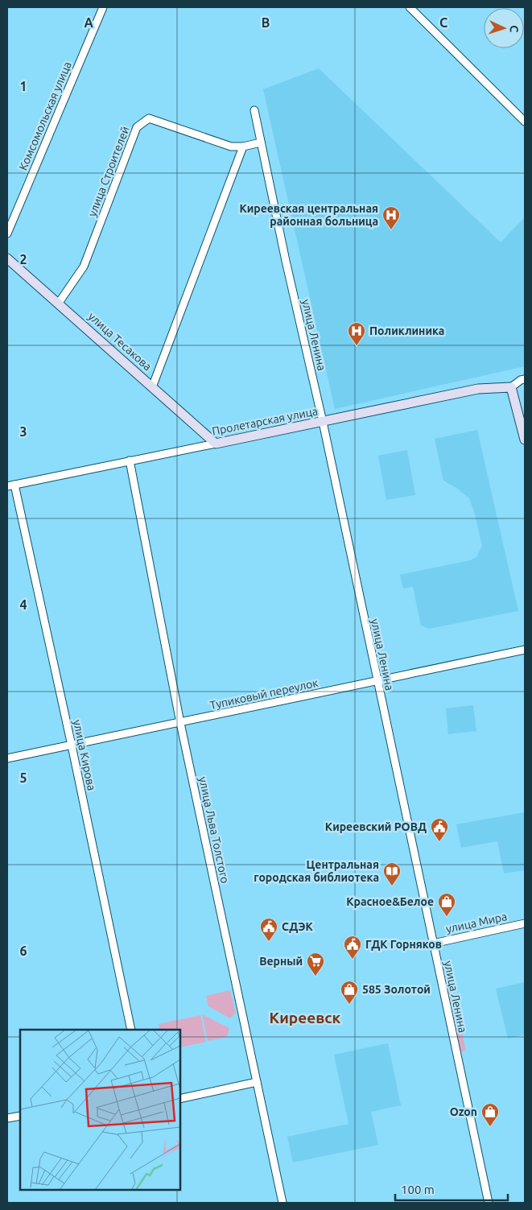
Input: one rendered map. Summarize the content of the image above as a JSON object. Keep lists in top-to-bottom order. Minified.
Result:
{"streets":{"main road":["улица Тесакова","Пролетарская улица"],"street":["Комсомольская улица","улица Строителей","улица Ленина","Тупиковый переулок","улица Кирова","улица Льва Толстого","улица Мира"]},"crossings":[["улица Строителей","улица Ленина"],["улица Строителей","улица Тесакова"],["улица Ленина","Пролетарская улица"],["улица Ленина","Тупиковый переулок"],["улица Ленина","улица Мира"],["улица Тесакова","Пролетарская улица"],["Пролетарская улица","улица Кирова"],["Пролетарская улица","улица Льва Толстого"],["Тупиковый переулок","улица Кирова"],["Тупиковый переулок","улица Льва Толстого"]],"districts":["Киреевск"],"places":{"hospital":["Киреевская центральная районная больница","Поликлиника"],"public building":["Киреевский РОВД","СДЭК","ГДК Горняков"],"library":["Центральная городская библиотека"],"shop":["Красное&Белое","585 Золотой","Ozon"],"supermarket":["Верный"]},"scale_bar":"100 m","north":"right","grid":{"columns":["A","B","C"],"rows":["1","2","3","4","5","6"]}}
